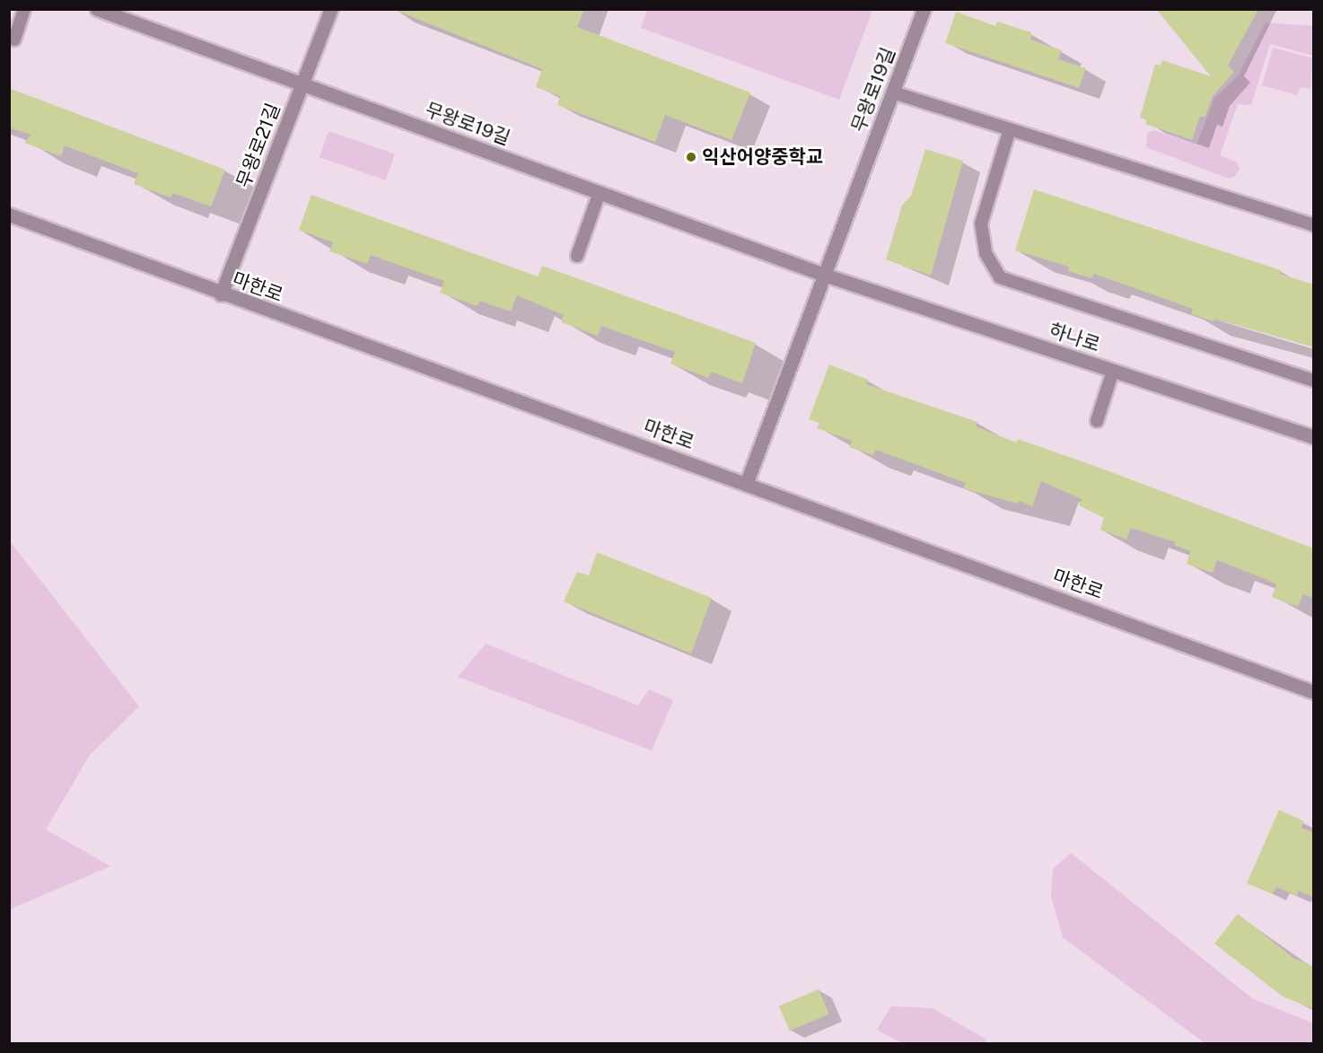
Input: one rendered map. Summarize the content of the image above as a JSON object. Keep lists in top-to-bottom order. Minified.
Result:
{"streets":{"street":["무왕로19길","무왕로21길","마한로","하나로"]},"crossings":[["무왕로19길","무왕로21길"],["무왕로19길","마한로"],["무왕로19길","하나로"],["무왕로21길","마한로"]],"places":["익산어양중학교"]}
